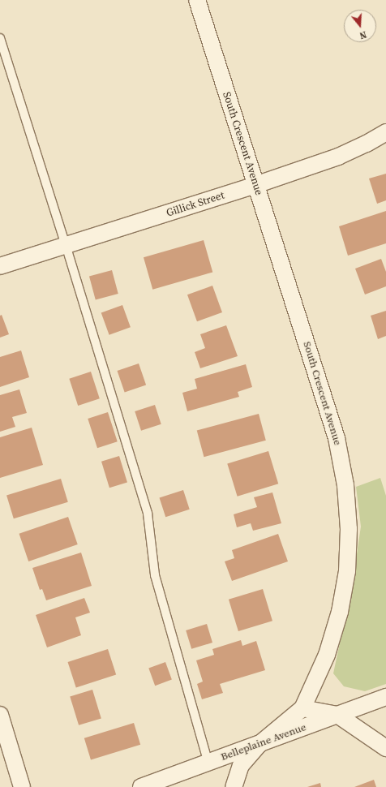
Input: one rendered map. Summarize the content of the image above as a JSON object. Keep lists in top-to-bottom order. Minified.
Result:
{"streets":{"street":["South Crescent Avenue","Gillick Street","Belleplaine Avenue"]},"crossings":[["South Crescent Avenue","Gillick Street"],["South Crescent Avenue","Belleplaine Avenue"]],"north":"bottom"}
